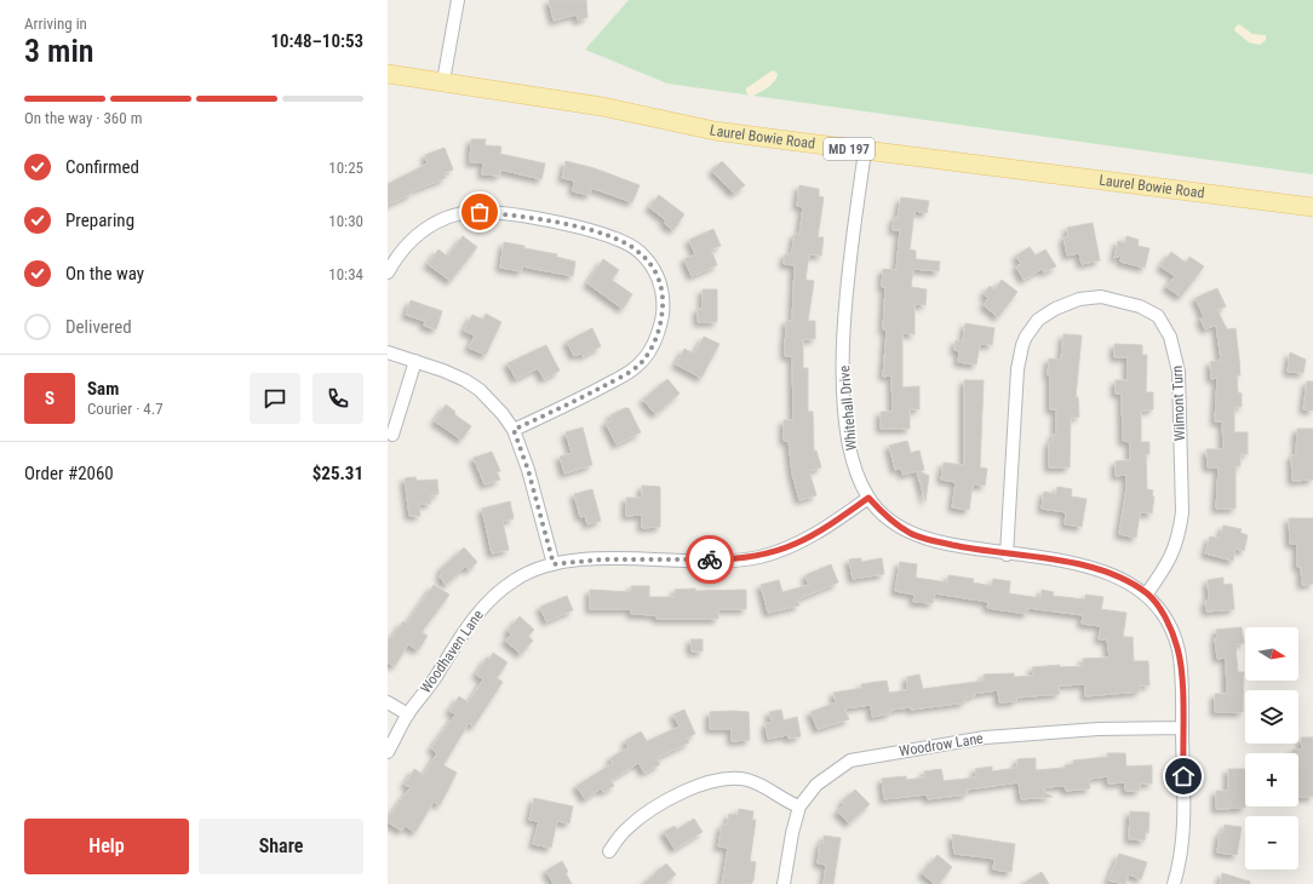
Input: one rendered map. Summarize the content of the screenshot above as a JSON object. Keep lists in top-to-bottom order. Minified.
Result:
{"streets":{"main road":["Laurel Bowie Road","MD 197"],"street":["Wilmont Turn","Whitehall Drive","Woodhaven Lane","Woodrow Lane"]},"crossings":[["Laurel Bowie Road","Whitehall Drive"],["Wilmont Turn","Whitehall Drive"],["Whitehall Drive","Woodhaven Lane"],["Whitehall Drive","Woodrow Lane"]],"north":"right","page":{"heading":["3 min","Arriving in","10:48–10:53"],"panel":["Sam","Courier · 4.7","Order #2060","$25.31"],"bar":"On the way · 360 m","list":[["Confirmed","10:25"],["Preparing","10:30"],["On the way","10:34"],"Delivered"],"round":"S","map_buttons":["+","−"],"buttons":["Help","Share"]}}
